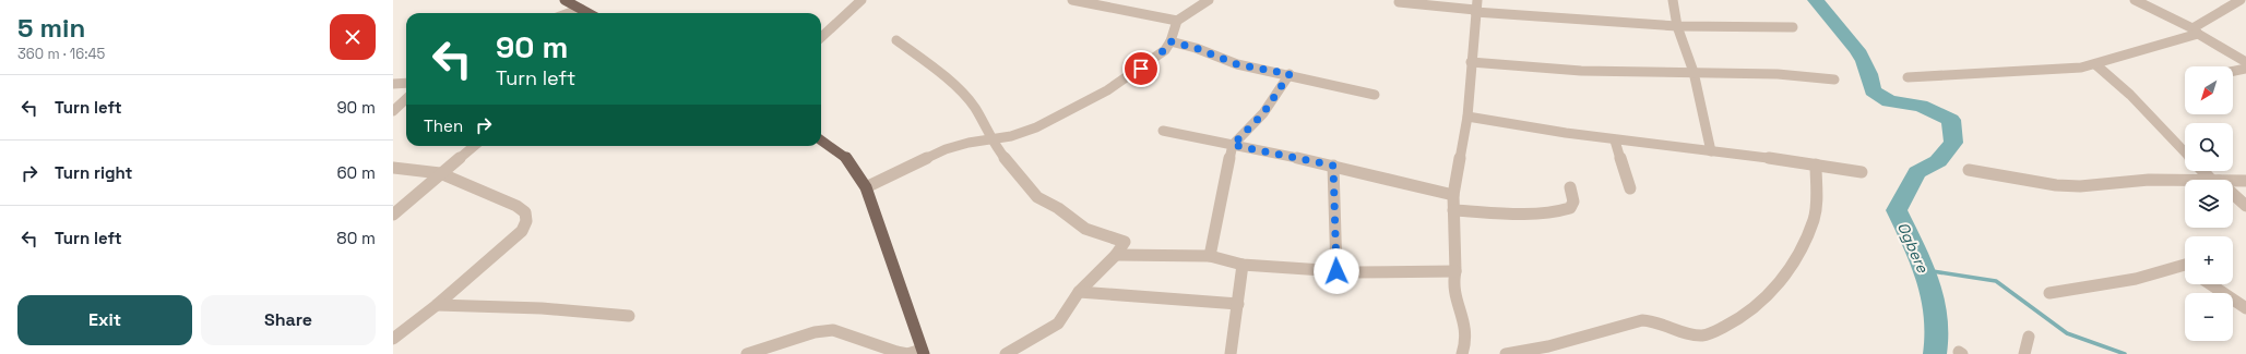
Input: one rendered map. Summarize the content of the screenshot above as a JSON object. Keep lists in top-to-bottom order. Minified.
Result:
{"water":["Ogbere"],"north":"bottom left","page":{"heading":["5 min","360 m · 16:45"],"turn":["90 m","Turn left"],"map_buttons":["+","−"],"list":[{"name":"Turn left","value":"90 m"},{"name":"Turn right","value":"60 m"},{"name":"Turn left","value":"80 m"}],"then":"Then","buttons":["Exit","Share"]}}
